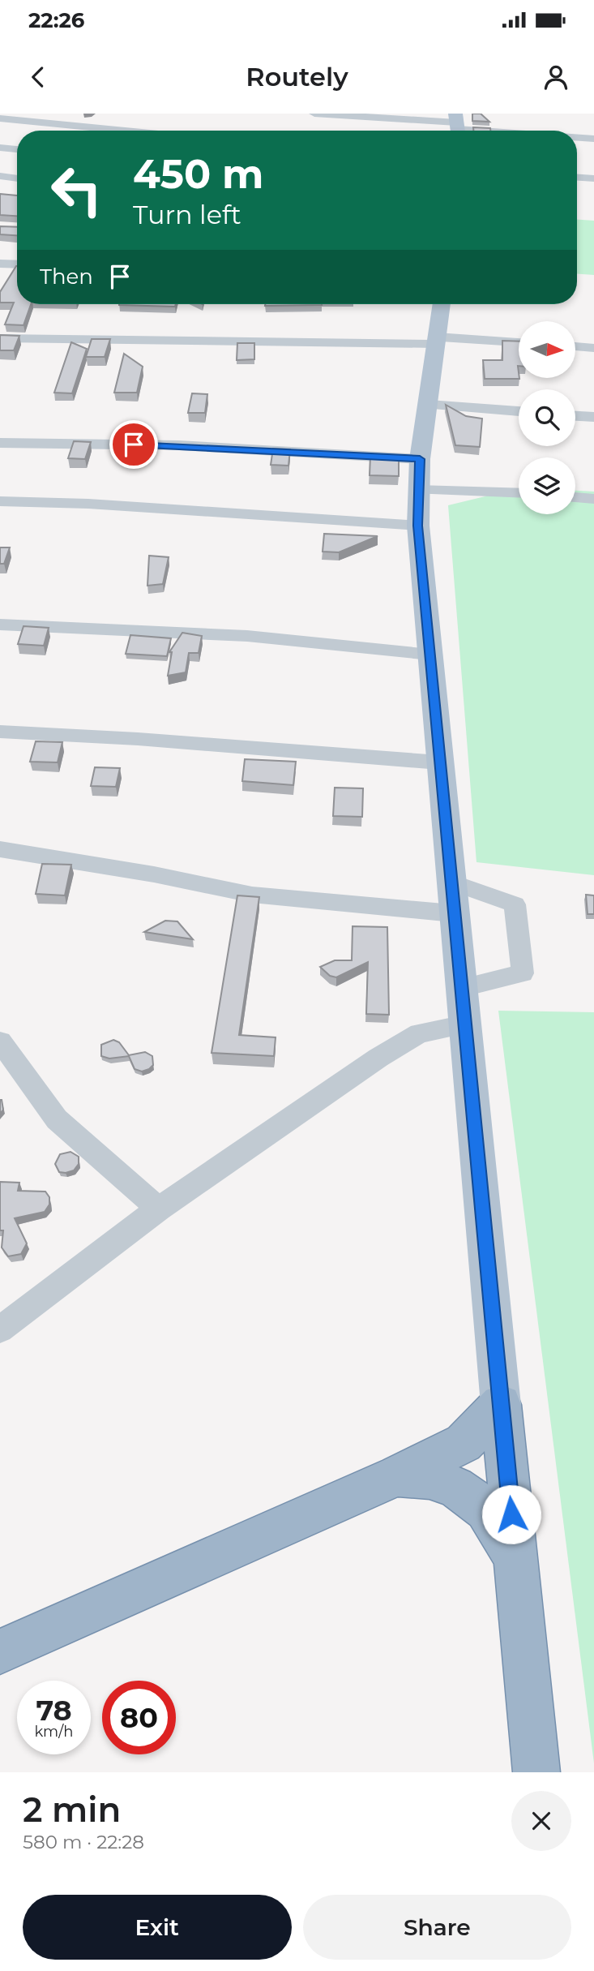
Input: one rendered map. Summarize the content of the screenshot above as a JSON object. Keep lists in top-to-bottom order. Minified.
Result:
{"north":"right","page":{"status":"22:26","header":"Routely","turn":["450 m","Turn left"],"then":"Then","speed":"78 km/h","limit":"80","heading":["2 min","580 m · 22:28"],"buttons":["Exit","Share"]}}
